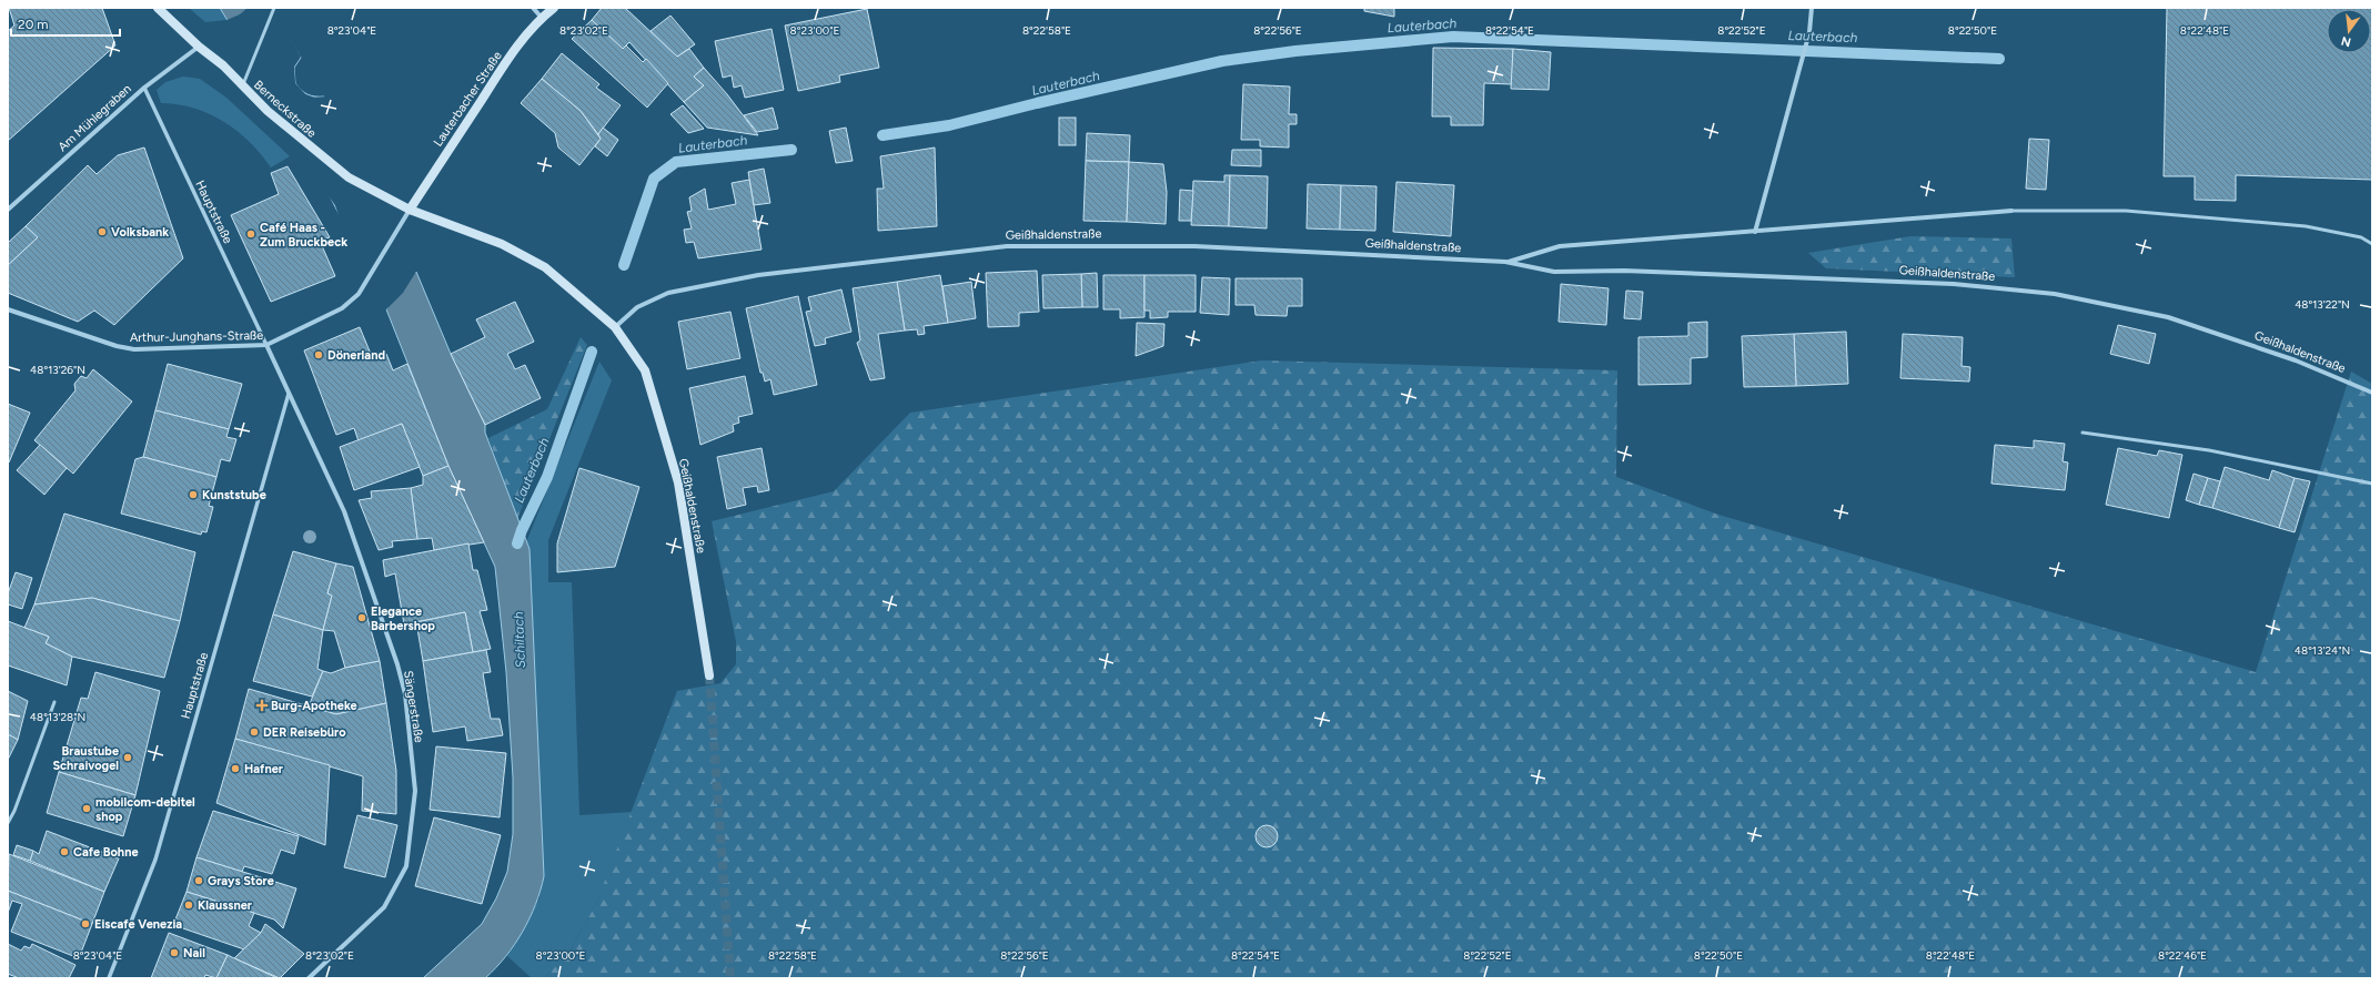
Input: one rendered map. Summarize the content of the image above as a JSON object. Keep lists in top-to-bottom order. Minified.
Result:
{"streets":{"main road":["Lauterbacher Straße","Berneckstraße","Geißhaldenstraße"],"street":["Am Mühlegraben","Hauptstraße","Arthur-Junghans-Straße","Sängerstraße"]},"crossings":[["Lauterbacher Straße","Berneckstraße"],["Lauterbacher Straße","Geißhaldenstraße"],["Lauterbacher Straße","Arthur-Junghans-Straße"],["Berneckstraße","Am Mühlegraben"],["Berneckstraße","Geißhaldenstraße"],["Berneckstraße","Arthur-Junghans-Straße"],["Am Mühlegraben","Hauptstraße"],["Hauptstraße","Arthur-Junghans-Straße"],["Hauptstraße","Sängerstraße"],["Geißhaldenstraße","Arthur-Junghans-Straße"],["Arthur-Junghans-Straße","Sängerstraße"]],"water":["Lauterbach","Schiltach"],"places":{"other":["Volksbank","Café Haas - Zum Bruckbeck","Dönerland","Kunststube","Elegance Barbershop","DER Reisebüro","Braustube Schraivogel","Hafner","mobilcom-debitel shop","Cafe Bohne","Grays Store","Klaussner","Eiscafe Venezia","Nail"],"health":["Burg-Apotheke"]},"scale_bar":"20 m","north":"bottom","coordinates":["8°23'04\"E","8°23'02\"E","8°23'00\"E","8°22'58\"E","8°22'56\"E","8°22'54\"E","8°22'52\"E","8°22'50\"E","8°22'48\"E","48°13'22\"N","48°13'26\"N","48°13'24\"N","48°13'28\"N","8°22'46\"E"]}
